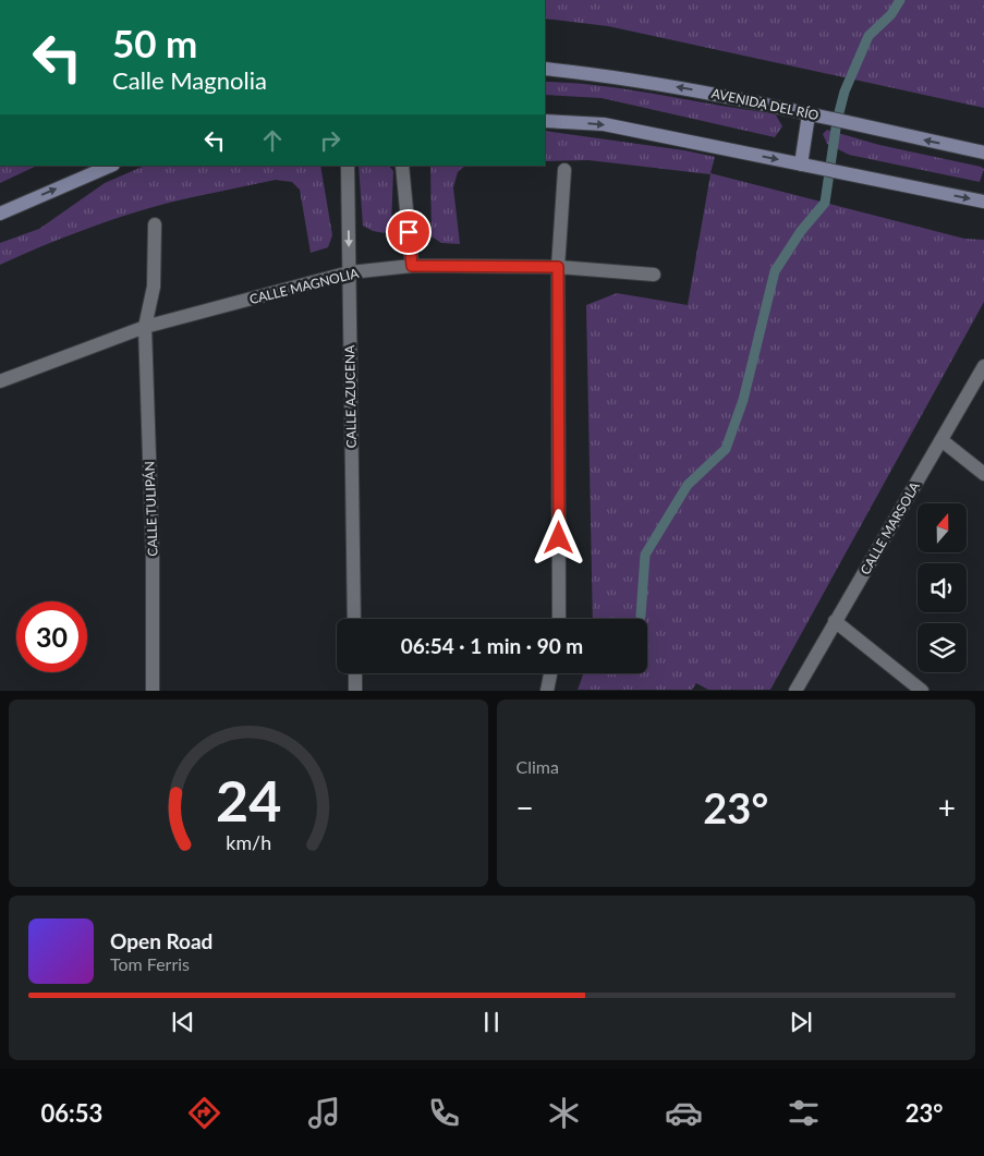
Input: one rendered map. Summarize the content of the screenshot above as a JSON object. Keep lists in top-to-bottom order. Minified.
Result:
{"streets":{"street":["AVENIDA DEL RÍO","CALLE MAGNOLIA","CALLE AZUCENA","CALLE TULIPÁN","CALLE MARSOLA"]},"crossings":[["CALLE MAGNOLIA","CALLE AZUCENA"],["CALLE MAGNOLIA","CALLE TULIPÁN"]],"north":"top","page":{"turn":["50 m","Calle Magnolia"],"limit":"30","trip":"06:54 · 1 min · 90 m","tile":"Clima","heat":["−","23°","+"],"song":["Open Road","Tom Ferris"],"tabs":["06:53","23°"],"gauge":["24","km/h"]}}
